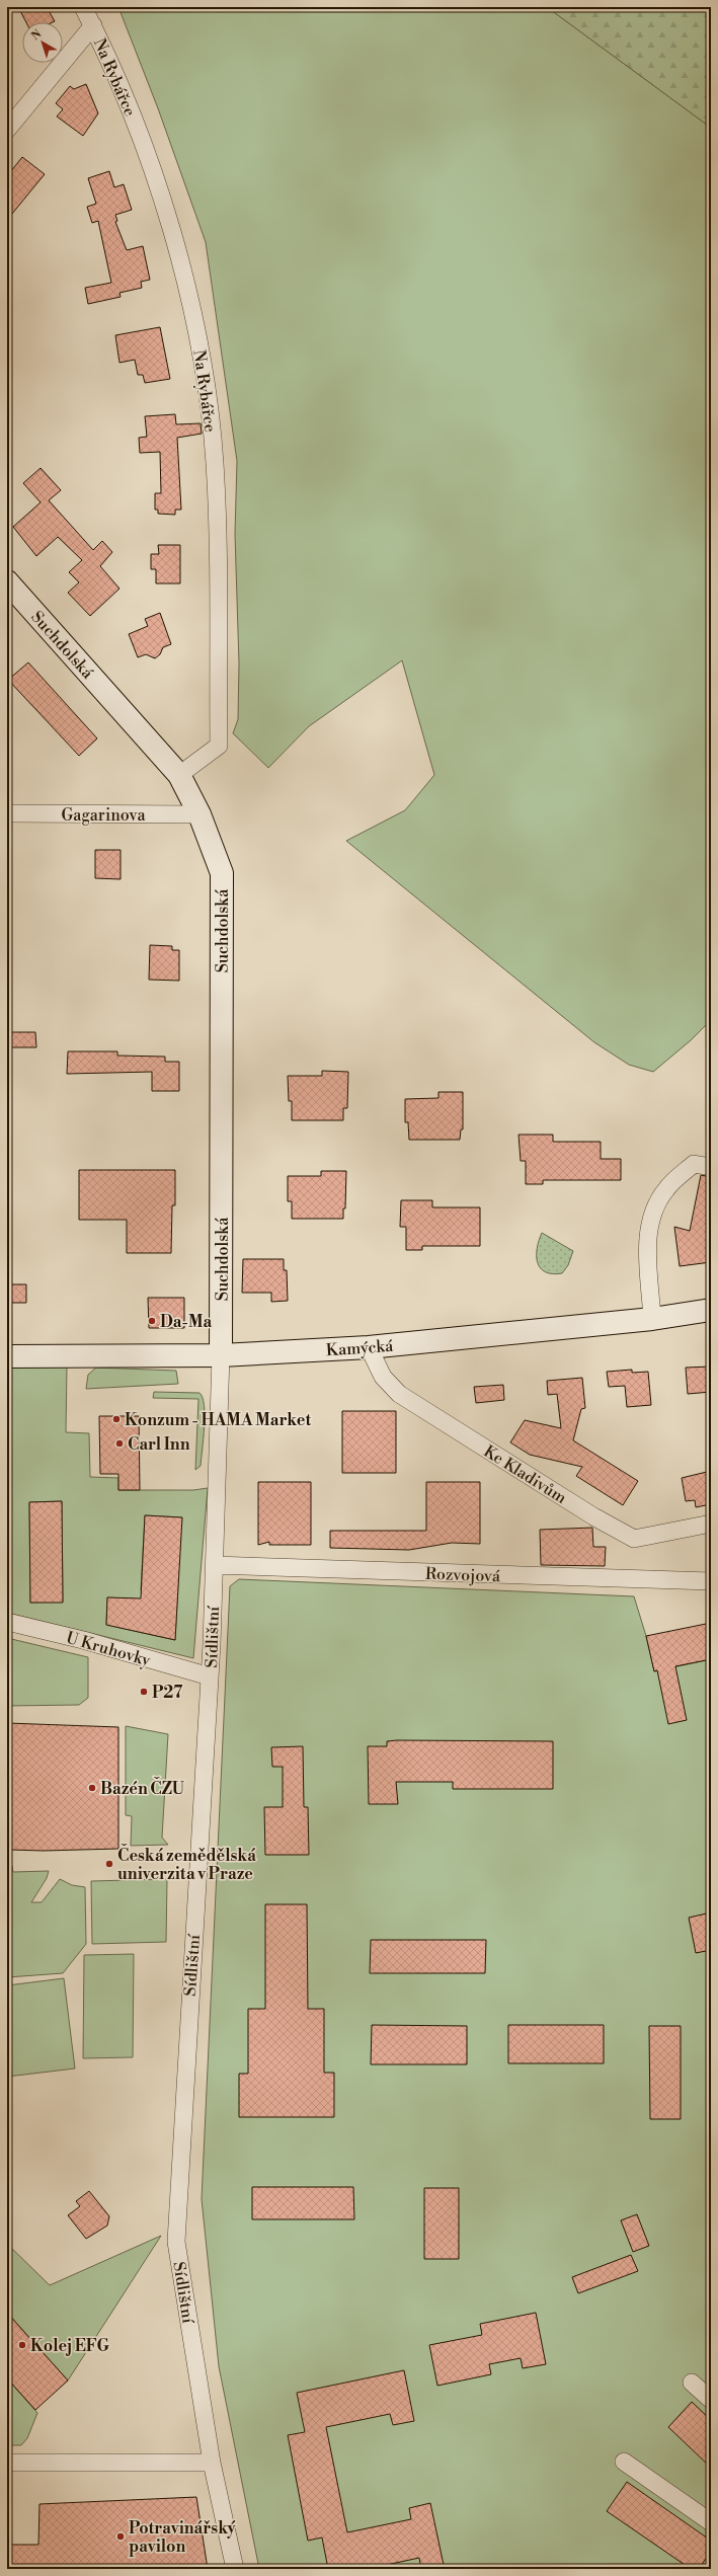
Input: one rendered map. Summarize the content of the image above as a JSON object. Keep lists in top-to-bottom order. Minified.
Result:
{"streets":{"street":["Na Rybářce","Suchdolská","Gagarinova","Kamýcká","Ke Kladivům","Rozvojová","Sídlištní","U Kruhovky"]},"crossings":[["Na Rybářce","Suchdolská"],["Suchdolská","Gagarinova"],["Suchdolská","Kamýcká"],["Suchdolská","Sídlištní"],["Kamýcká","Ke Kladivům"],["Kamýcká","Sídlištní"],["Rozvojová","Sídlištní"],["Sídlištní","U Kruhovky"]],"places":["Da-Ma","Konzum - HAMA Market","Carl Inn","P27","Bazén ČZU","Česká zemědělská univerzita v Praze","Kolej EFG","Potravinářský pavilon"],"north":"top left"}
